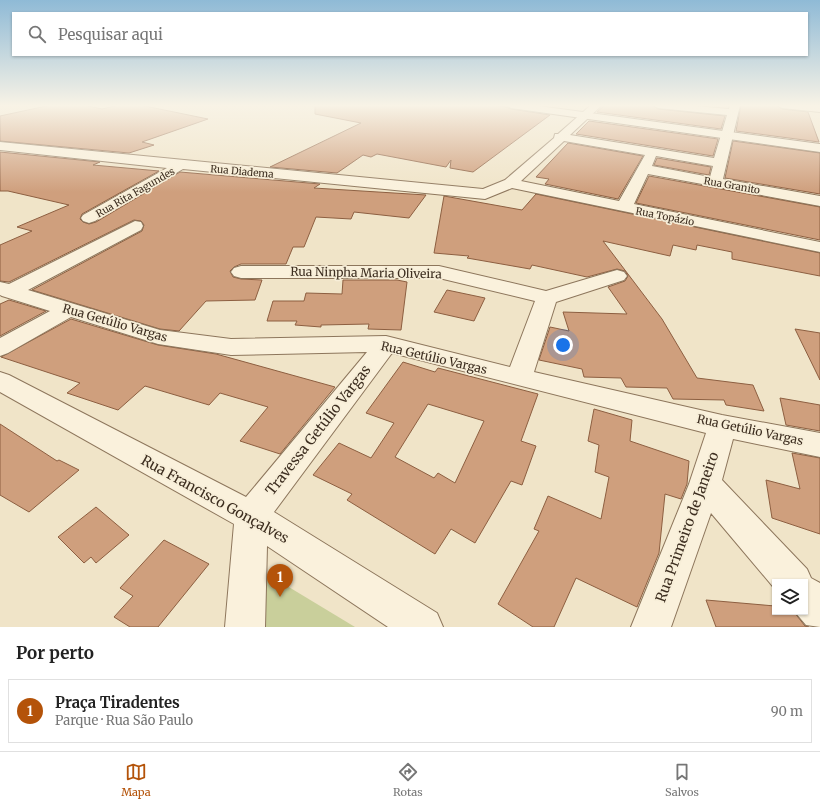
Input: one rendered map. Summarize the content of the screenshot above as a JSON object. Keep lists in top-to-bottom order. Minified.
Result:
{"streets":{"street":["Rua Diadema","Rua Granito","Rua Rita Fagundes","Rua Topázio","Rua Ninpha Maria Oliveira","Rua Getúlio Vargas","Travessa Getúlio Vargas","Rua Francisco Gonçalves","Rua Primeiro de Janeiro"]},"crossings":[["Rua Diadema","Rua Rita Fagundes"],["Rua Diadema","Rua Topázio"],["Rua Getúlio Vargas","Travessa Getúlio Vargas"],["Rua Getúlio Vargas","Rua Primeiro de Janeiro"],["Travessa Getúlio Vargas","Rua Francisco Gonçalves"]],"page":{"search":"Pesquisar aqui","pins":"1","heading":"Por perto","list":[{"mark":"1","name":"Praça Tiradentes","note":"Parque · Rua São Paulo","value":"90 m"}],"nav":["Mapa","Rotas","Salvos"]}}
